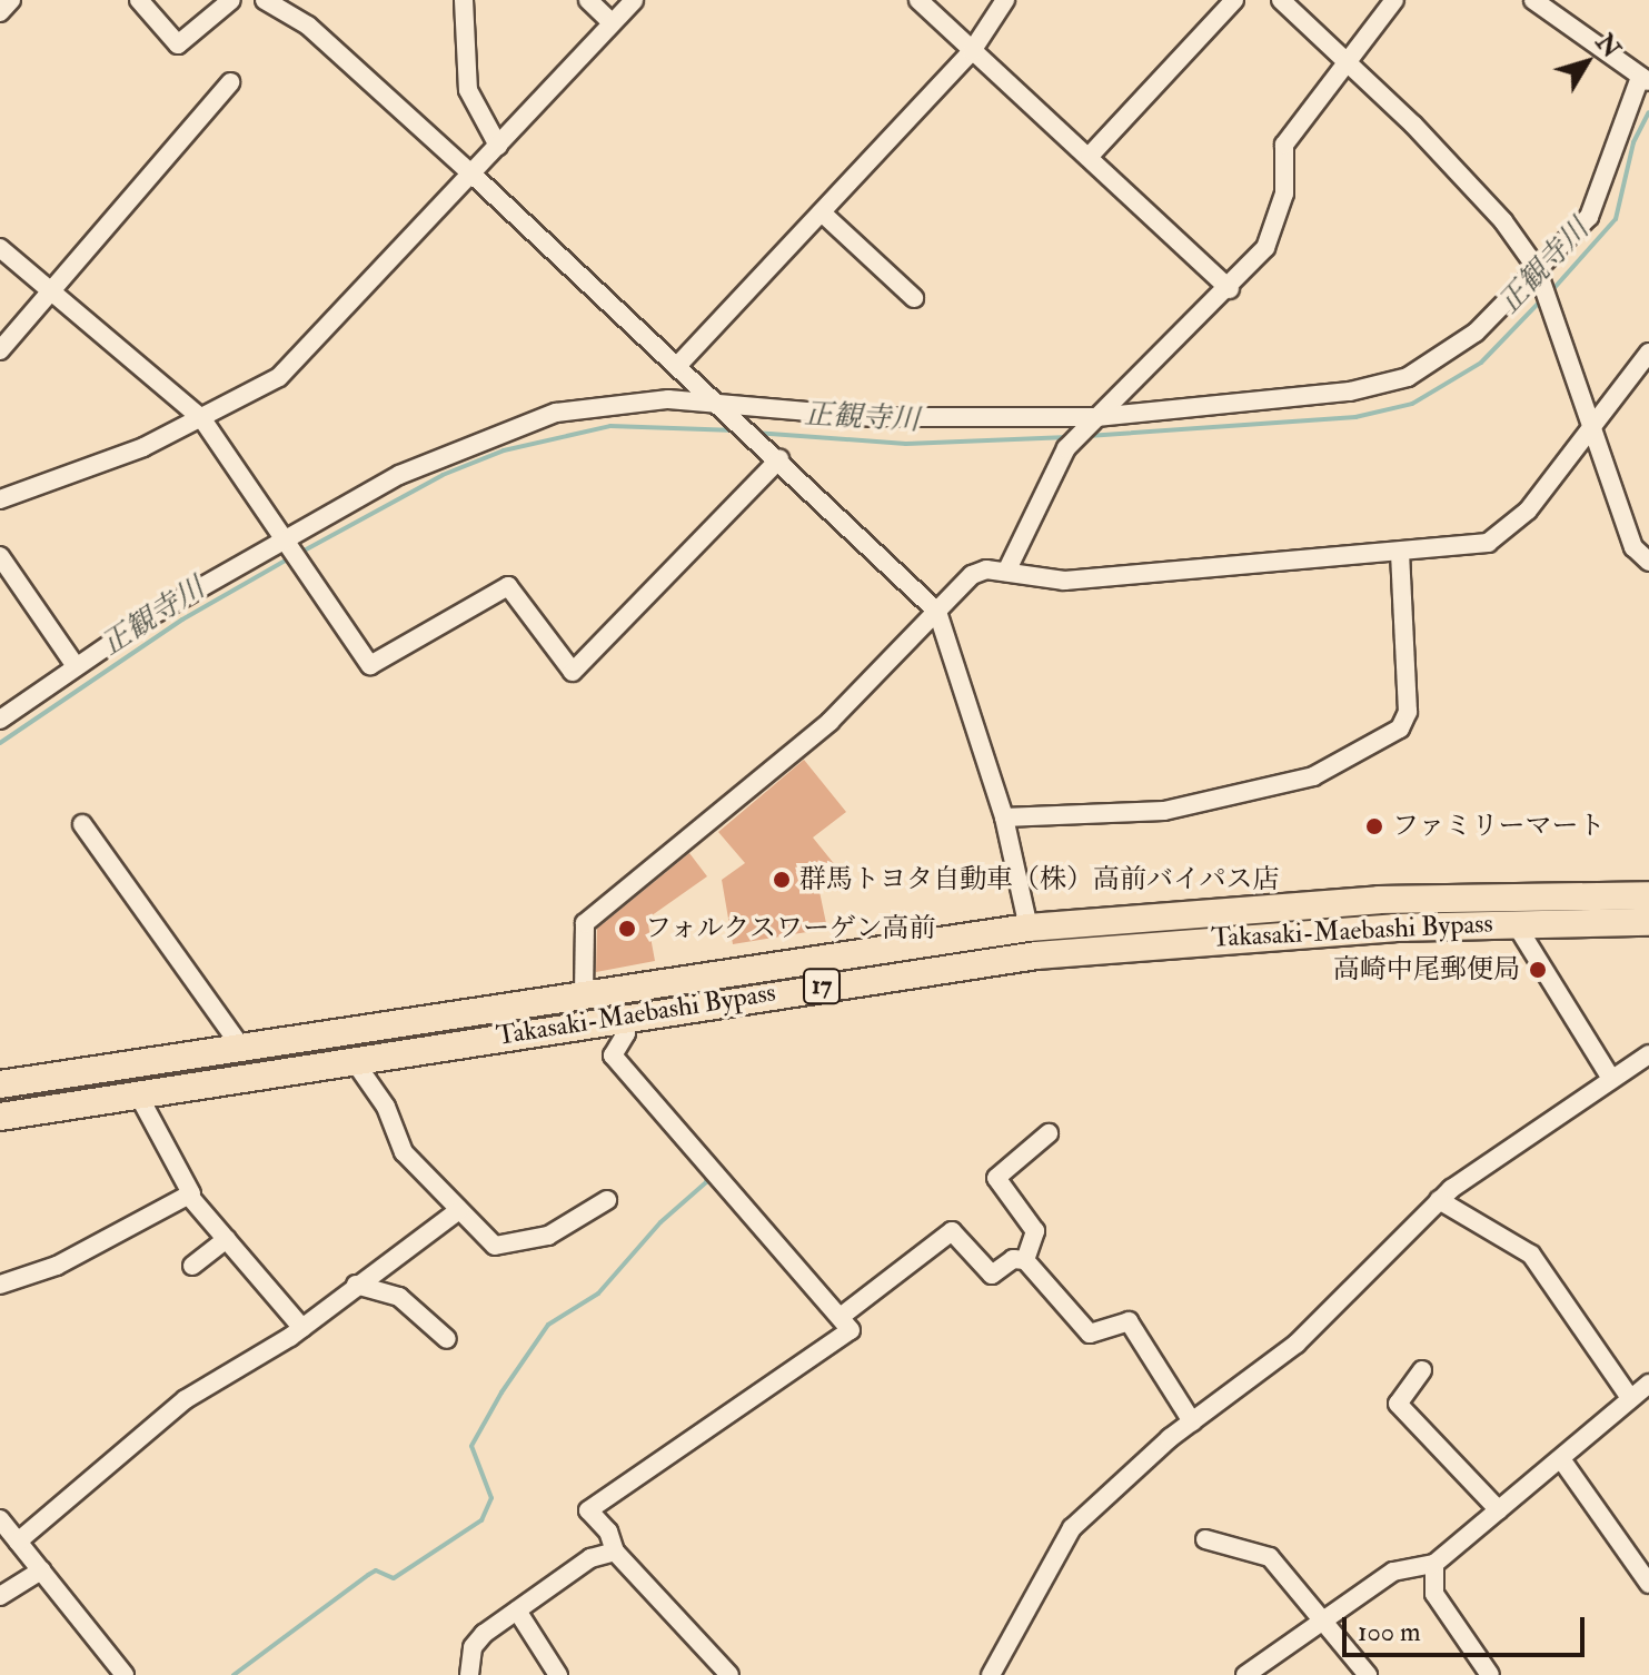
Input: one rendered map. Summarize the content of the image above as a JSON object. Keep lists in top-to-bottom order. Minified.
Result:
{"streets":{"highway":["Takasaki-Maebashi Bypass","17"]},"water":["正観寺川"],"places":["ファミリーマート","群馬トヨタ自動車（株）高前バイパス店","フォルクスワーゲン高前","高崎中尾郵便局"],"scale_bar":"100 m","north":"top right"}
